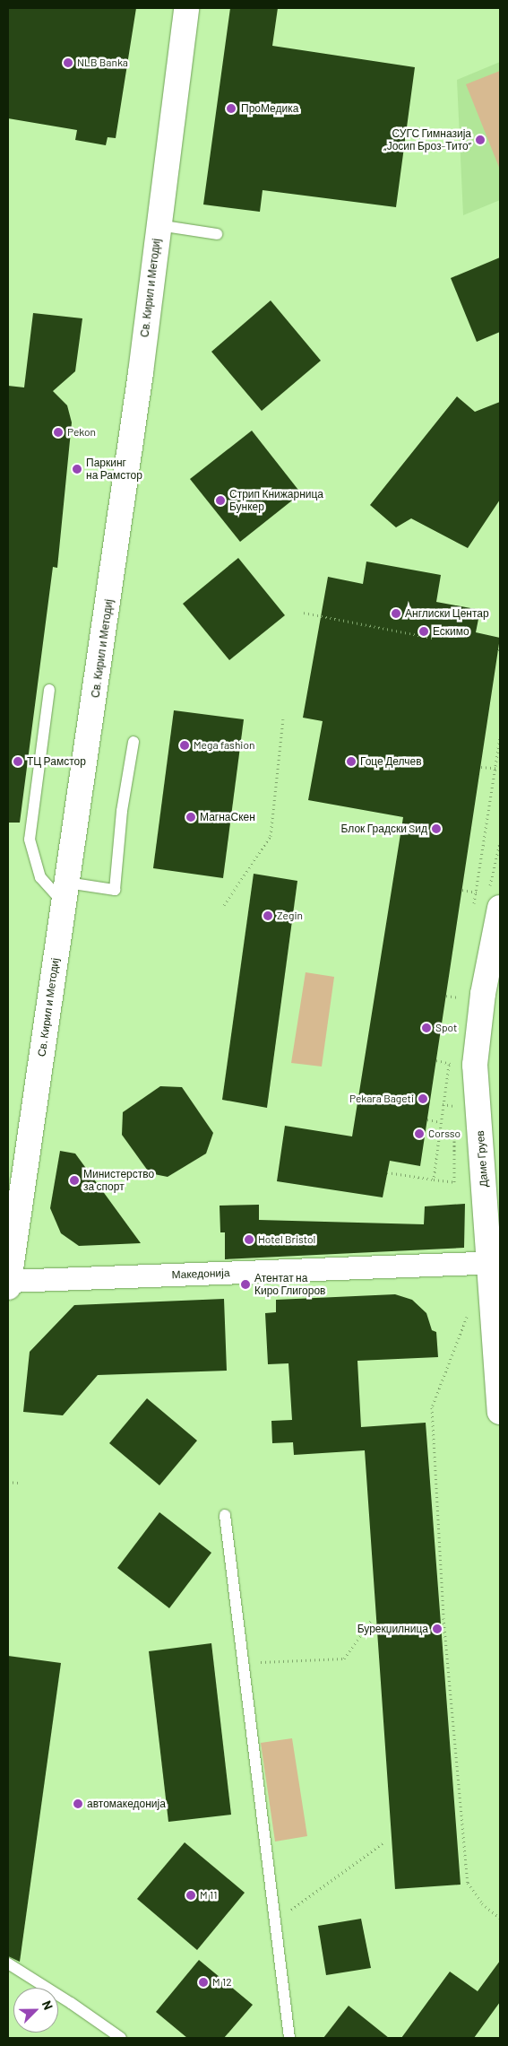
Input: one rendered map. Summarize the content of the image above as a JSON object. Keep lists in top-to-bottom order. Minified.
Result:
{"streets":{"street":["Св. Кирил и Методиј","Даме Груев","Македонија"]},"crossings":[["Св. Кирил и Методиј","Македонија"],["Даме Груев","Македонија"]],"places":["NLB Banka","ПроМедика","СУГС Гимназија „Јосип Броз-Тито”","Pekon","Паркинг на Рамстор","Стрип Книжарница Бункер","Англиски Центар","Ескимо","Mega fashion","ТЦ Рамстор","Гоце Делчев","МагнаСкен","Блок Градски Sид","Zegin","Spot","Pekara Bageti","Corsso","Министерство за спорт","Hotel Bristol","Атентат на Киро Глигоров","Бурекџилница","автомакедонија","M 11","M 12"],"north":"top right"}
